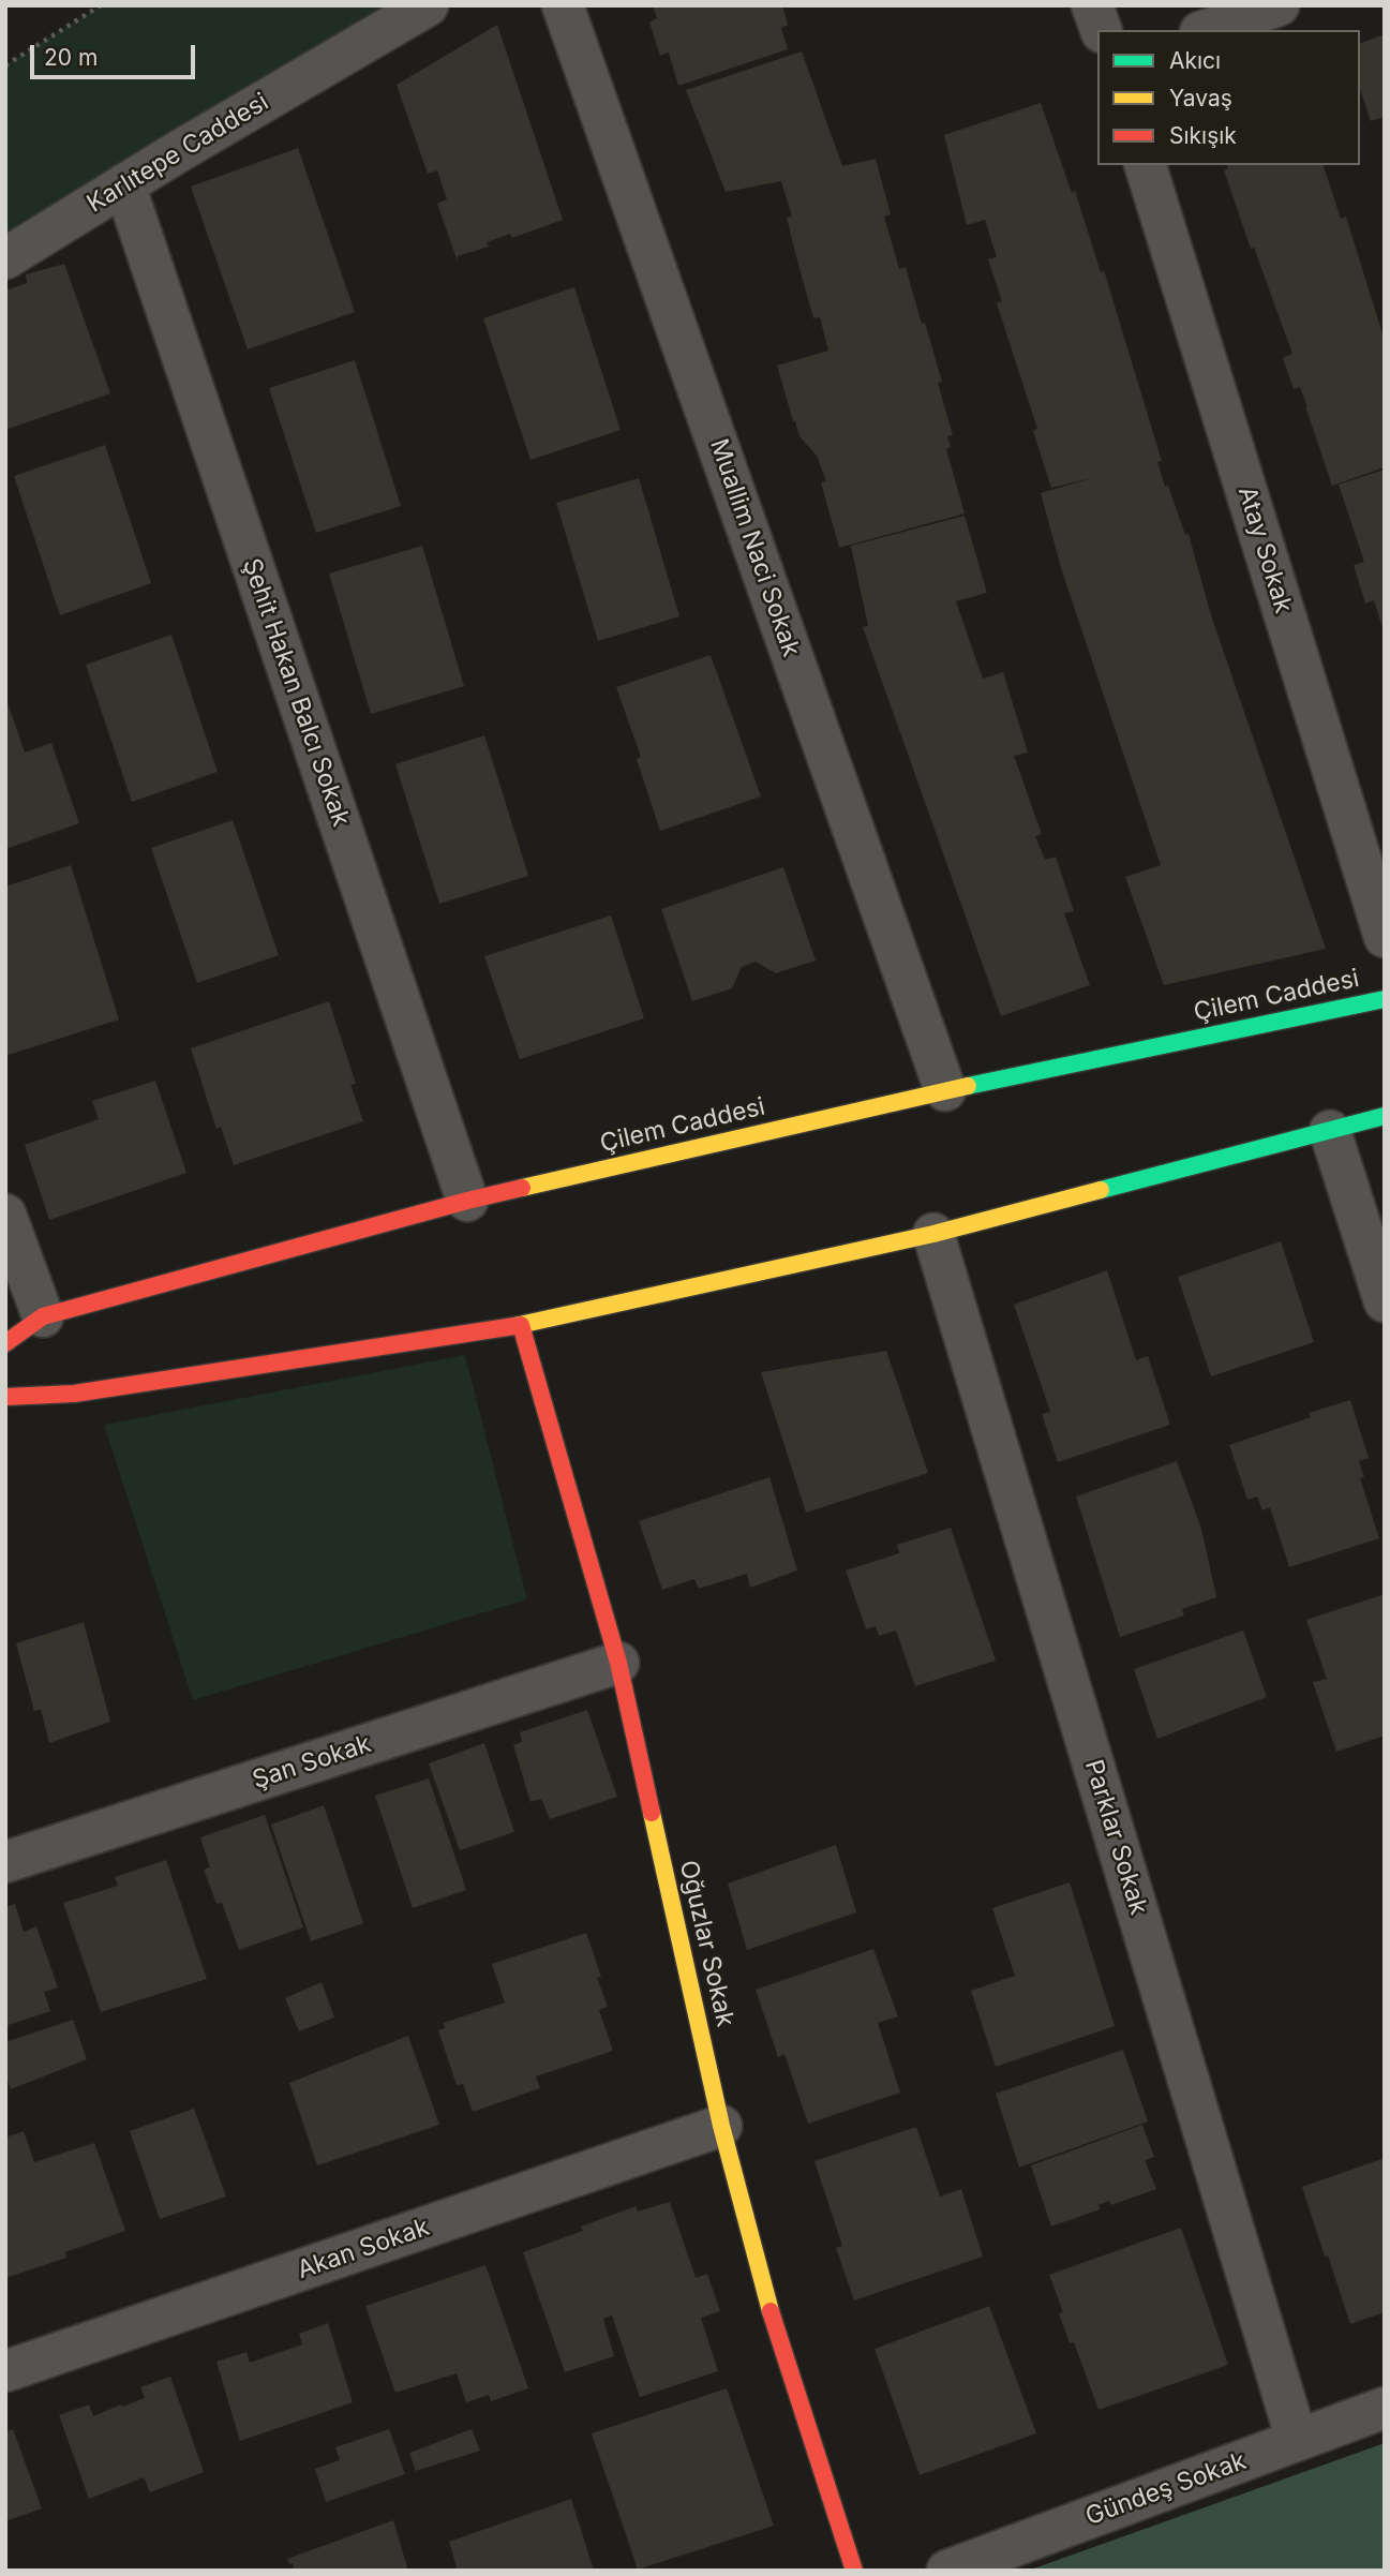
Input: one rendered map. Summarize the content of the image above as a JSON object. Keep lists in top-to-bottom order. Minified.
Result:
{"streets":{"main road":["Çilem Caddesi","Oğuzlar Sokak"],"street":["Karlıtepe Caddesi","Muallim Naci Sokak","Atay Sokak","Şehit Hakan Balcı Sokak","Şan Sokak","Parklar Sokak","Akan Sokak","Gündeş Sokak"]},"crossings":[["Karlıtepe Caddesi","Şehit Hakan Balcı Sokak"],["Muallim Naci Sokak","Çilem Caddesi"],["Şehit Hakan Balcı Sokak","Çilem Caddesi"],["Şan Sokak","Oğuzlar Sokak"],["Parklar Sokak","Gündeş Sokak"],["Oğuzlar Sokak","Akan Sokak"]],"legend":["Akıcı","Yavaş","Sıkışık"],"scale_bar":"20 m"}
